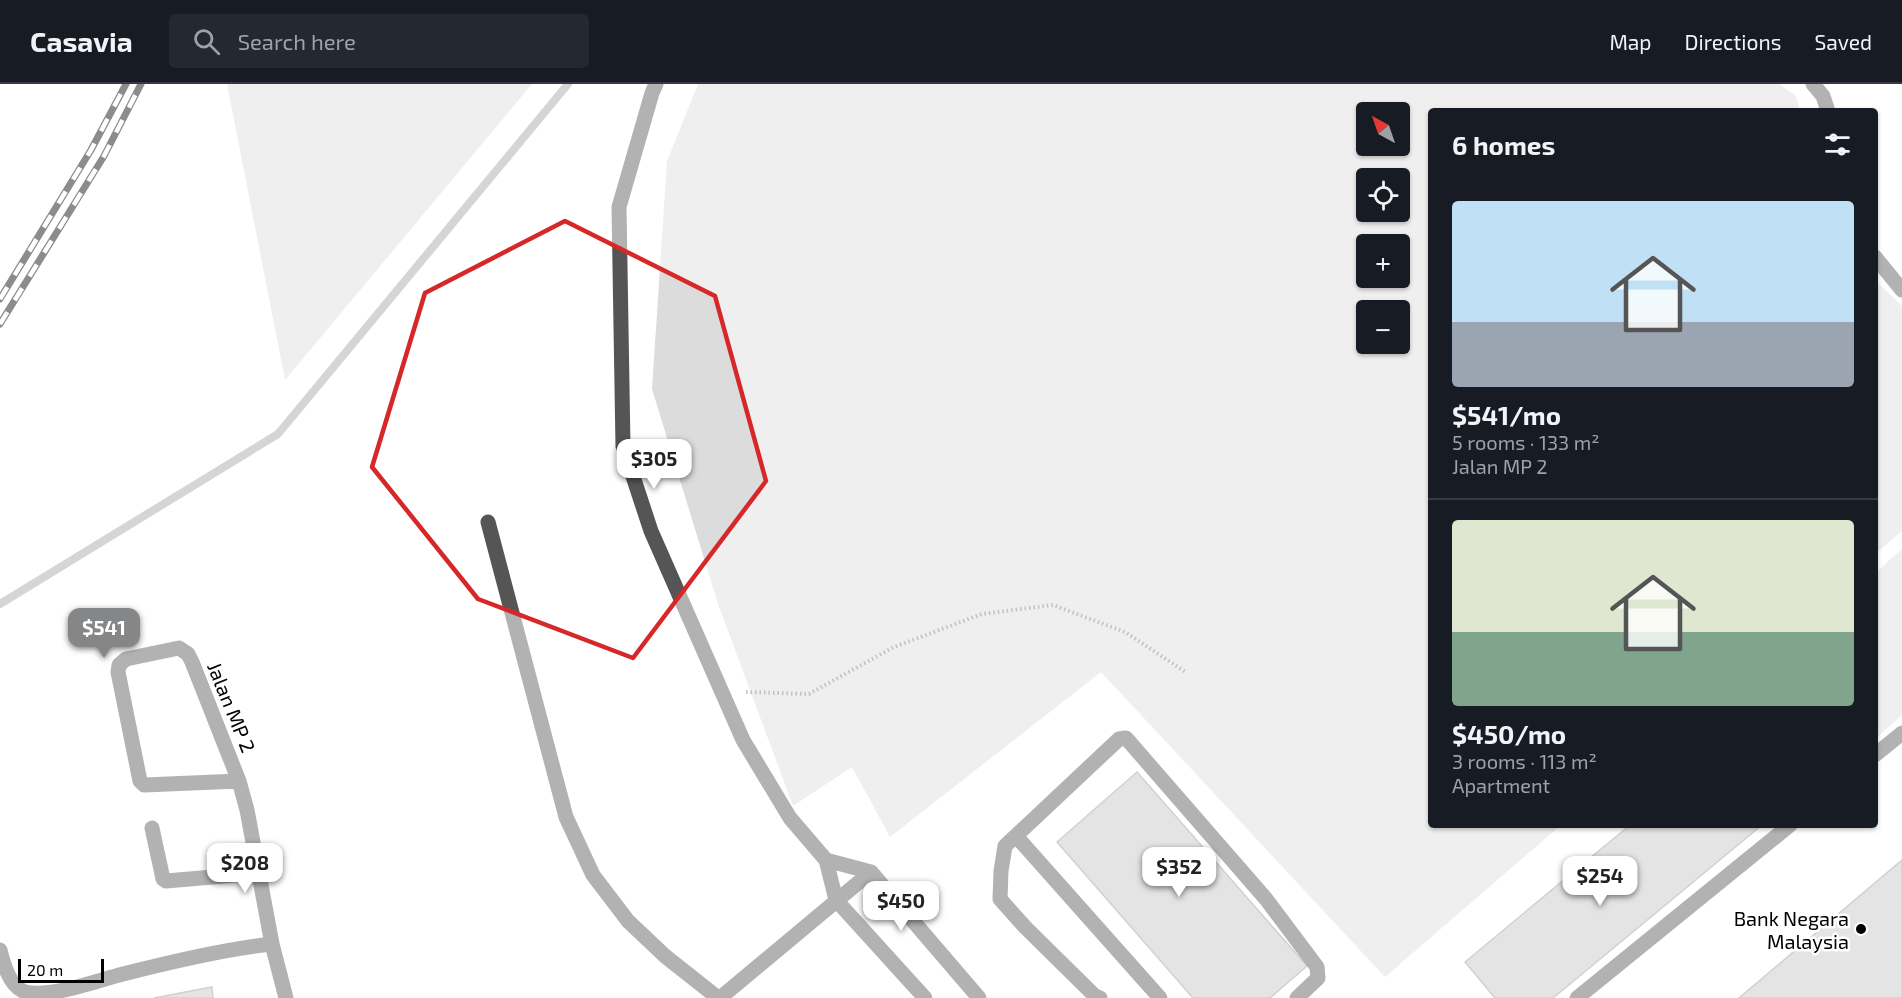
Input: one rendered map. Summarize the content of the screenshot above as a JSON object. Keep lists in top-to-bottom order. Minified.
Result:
{"streets":{"street":["Jalan MP 2"]},"places":["Bank Negara Malaysia"],"scale_bar":"20 m","north":"top left","page":{"header":"Casavia","search":"Search here","nav":["Map","Directions","Saved"],"map_buttons":["+","−"],"heading":"6 homes","list":[{"name":"$541/mo","note":"5 rooms · 133 m² · Jalan MP 2"},{"name":"$450/mo","note":"3 rooms · 113 m² · Apartment"}],"price":["$305","$541","$208","$352","$254","$450"],"scale":"20 m"}}
